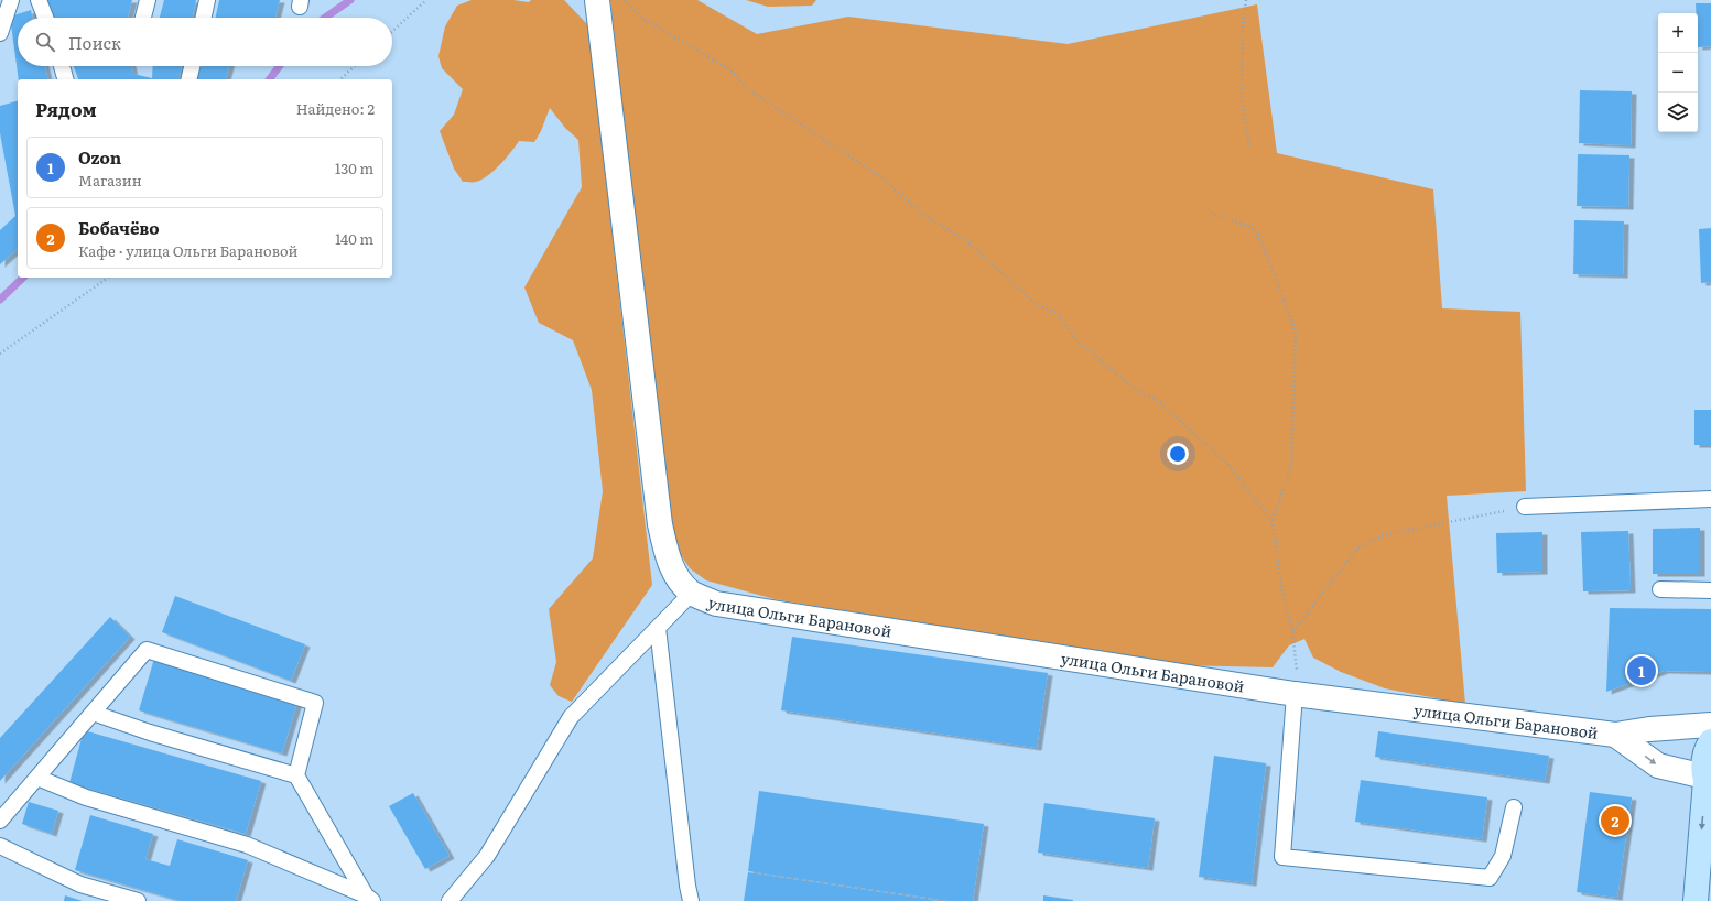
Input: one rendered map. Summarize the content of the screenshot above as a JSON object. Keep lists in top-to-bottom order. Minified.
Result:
{"streets":{"street":["улица Ольги Барановой"]},"page":{"map_buttons":["+","−"],"search":"Поиск","heading":["Рядом","Найдено: 2"],"list":[{"mark":"1","name":"Ozon","note":"Магазин","value":"130 m"},{"mark":"2","name":"Бобачёво","note":"Кафе · улица Ольги Барановой","value":"140 m"}],"pins":["1","2"]}}
